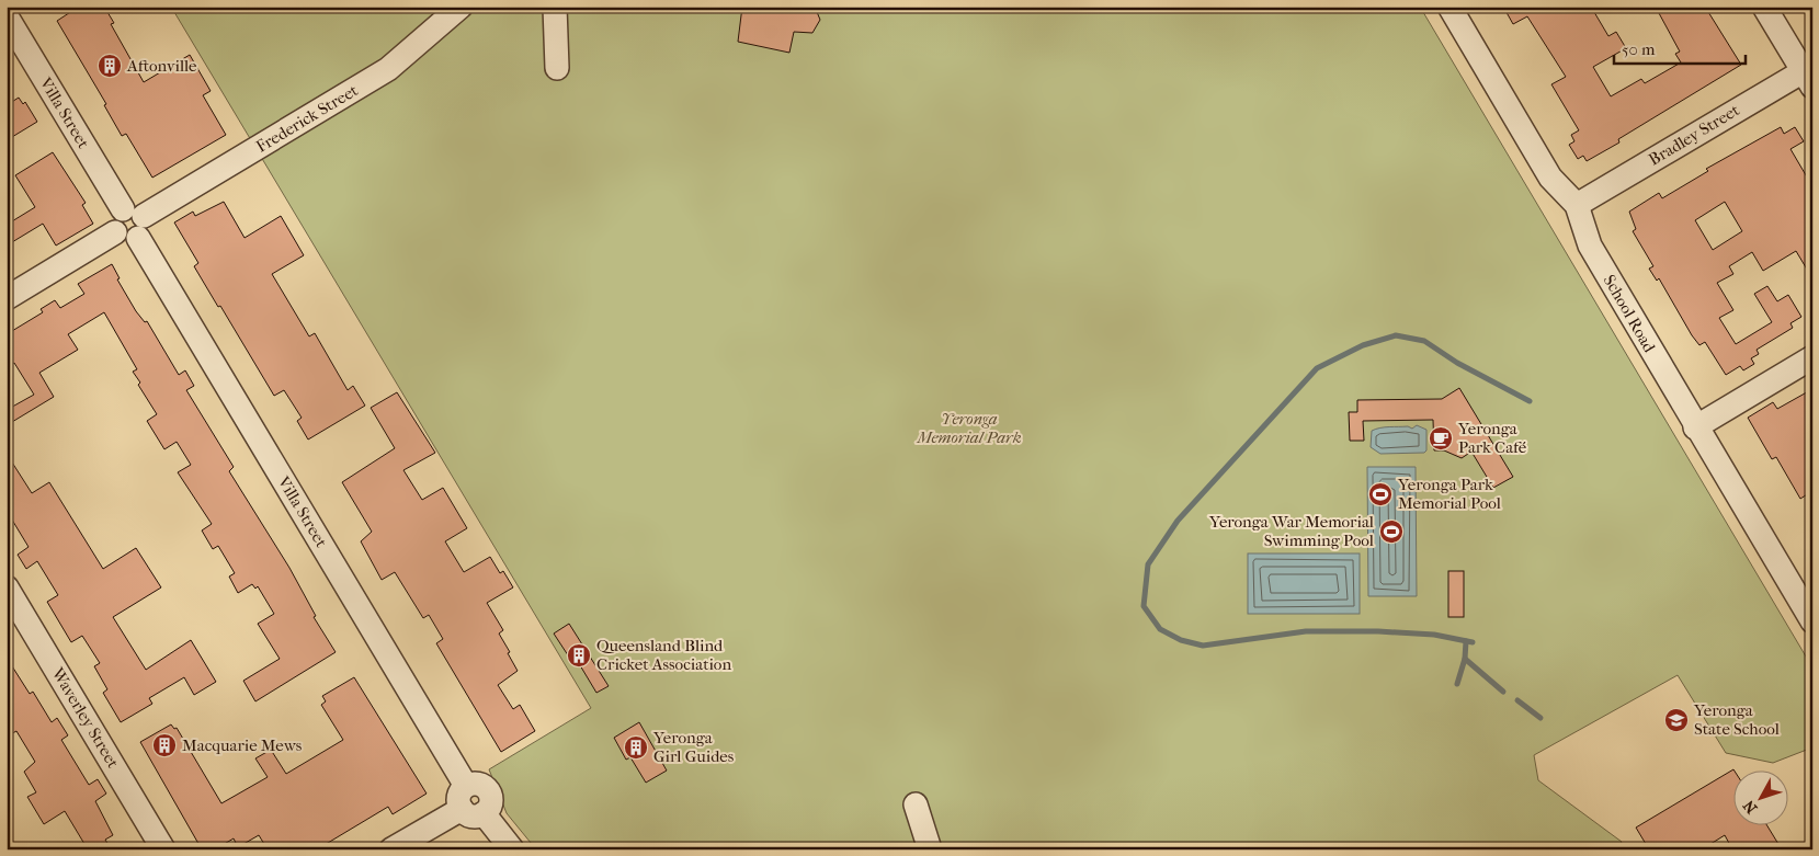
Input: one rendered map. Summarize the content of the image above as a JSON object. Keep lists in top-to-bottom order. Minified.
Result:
{"streets":{"street":["Villa Street","Frederick Street","Bradley Street","School Road","Waverley Street"]},"crossings":[["Villa Street","Frederick Street"],["Bradley Street","School Road"]],"parks":["Yeronga Memorial Park"],"places":{"building":["Aftonville","Queensland Blind Cricket Association","Macquarie Mews","Yeronga Girl Guides"],"cafe":["Yeronga Park Café"],"sports":["Yeronga Park Memorial Pool","Yeronga War Memorial Swimming Pool"],"school or university":["Yeronga State School"]},"scale_bar":"50 m","north":"bottom left"}
